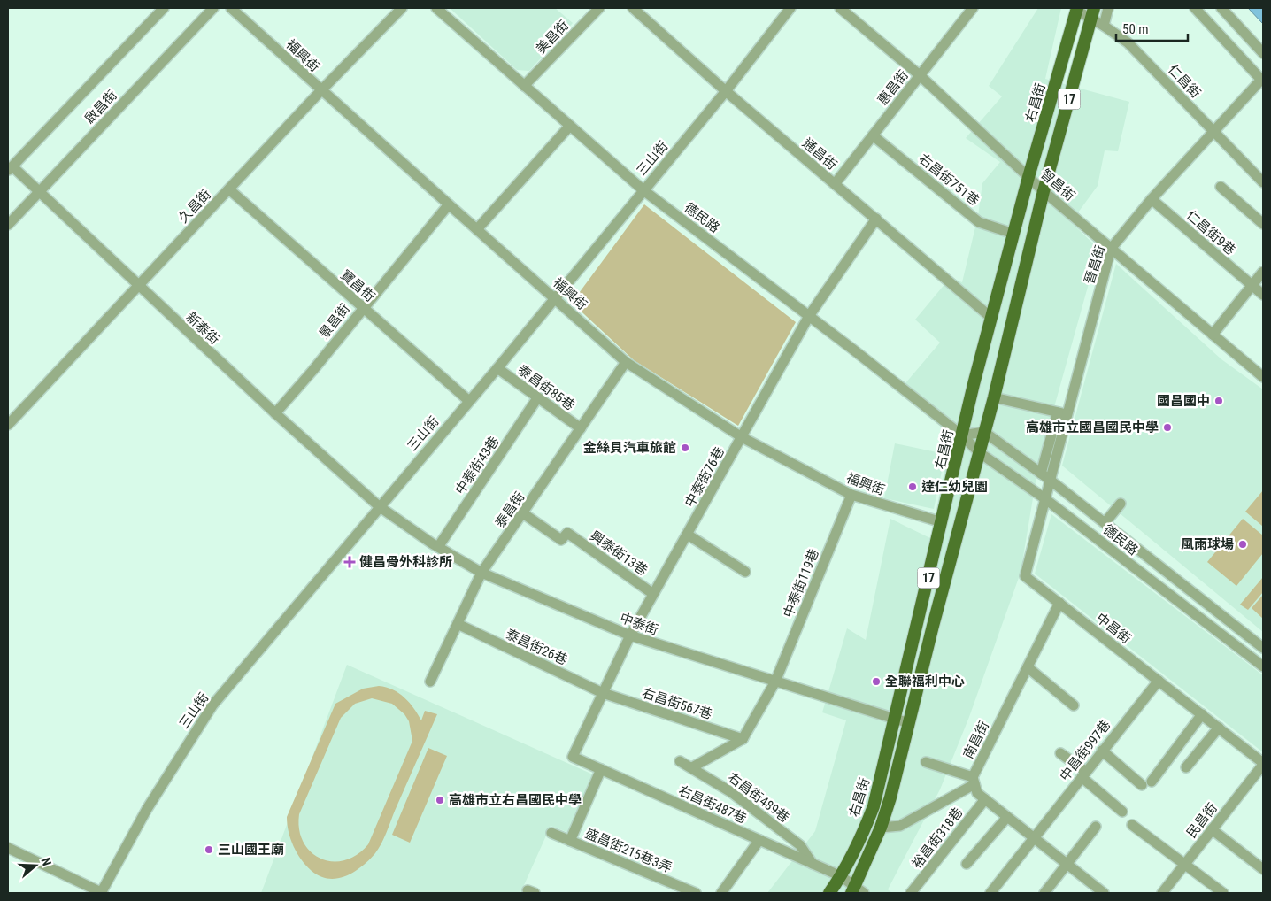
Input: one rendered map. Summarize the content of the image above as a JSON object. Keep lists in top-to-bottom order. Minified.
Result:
{"streets":{"main road":["17","右昌街"],"street":["美昌街","福興街","仁昌街","惠昌街","啟昌街","通昌街","三山街","右昌街751巷","智昌街","久昌街","德民路","仁昌街9巷","晉昌街","寶昌街","景昌街","新泰街","泰昌街85巷","中泰街43巷","中泰街76巷","泰昌街","興泰街13巷","中泰街119巷","中泰街","中昌街","泰昌街26巷","右昌街567巷","南昌街","中昌街997巷","右昌街489巷","右昌街487巷","民昌街","裕昌街318巷","盛昌街215巷3弄"]},"crossings":[["美昌街","德民路"],["福興街","右昌街"],["福興街","三山街"],["福興街","久昌街"],["福興街","景昌街"],["福興街","中泰街76巷"],["福興街","泰昌街"],["福興街","中泰街119巷"],["仁昌街","17"],["仁昌街","右昌街"],["仁昌街","晉昌街"],["惠昌街","通昌街"],["惠昌街","右昌街751巷"],["惠昌街","智昌街"],["17","智昌街"],["17","德民路"],["17","中泰街"],["17","右昌街487巷"],["右昌街","通昌街"],["右昌街","右昌街751巷"],["右昌街","智昌街"],["右昌街","德民路"],["右昌街","中泰街"],["右昌街","右昌街487巷"],["啟昌街","新泰街"],["通昌街","三山街"],["通昌街","中泰街76巷"],["三山街","德民路"],["三山街","寶昌街"],["三山街","新泰街"],["三山街","泰昌街85巷"],["三山街","中泰街"],["智昌街","晉昌街"],["久昌街","寶昌街"],["久昌街","新泰街"],["德民路","晉昌街"],["德民路","中泰街76巷"],["德民路","中昌街"],["仁昌街9巷","晉昌街"],["晉昌街","中昌街"],["寶昌街","景昌街"],["景昌街","新泰街"],["新泰街","中泰街"],["泰昌街85巷","中泰街43巷"],["泰昌街85巷","泰昌街"],["中泰街43巷","中泰街"],["中泰街76巷","興泰街13巷"],["中泰街76巷","中泰街"],["中泰街76巷","泰昌街26巷"],["中泰街76巷","右昌街567巷"],["中泰街76巷","右昌街487巷"],["泰昌街","興泰街13巷"],["泰昌街","中泰街"],["泰昌街","泰昌街26巷"],["中泰街119巷","中泰街"],["中泰街119巷","右昌街567巷"],["中昌街","南昌街"],["中昌街","中昌街997巷"],["中昌街","民昌街"],["泰昌街26巷","右昌街567巷"],["右昌街489巷","右昌街487巷"]],"places":{"other":["國昌國中","高雄市立國昌國民中學","金絲貝汽車旅館","達仁幼兒園","風雨球場","全聯福利中心","高雄市立右昌國民中學","三山國王廟"],"health":["健昌骨外科診所"]},"scale_bar":"50 m","north":"right"}
